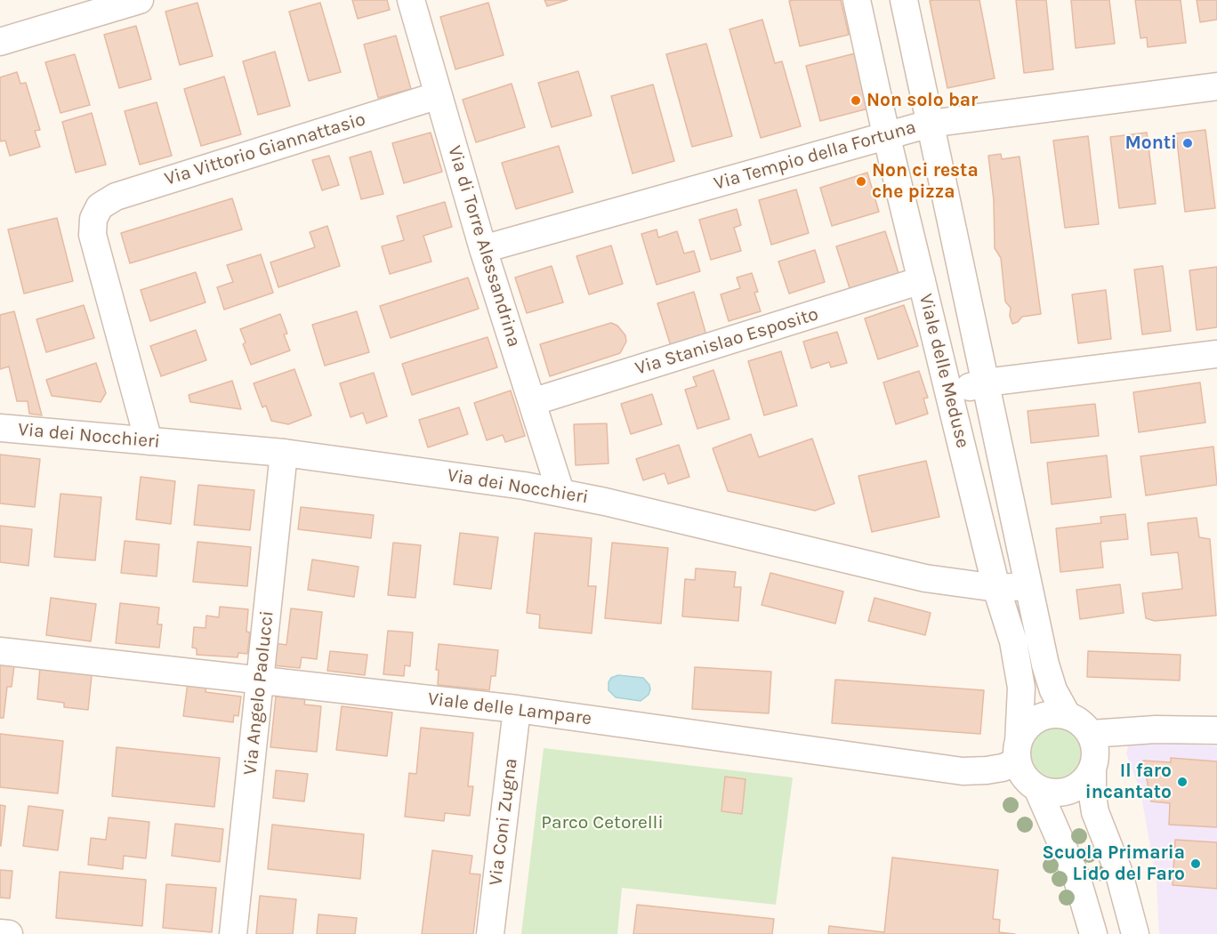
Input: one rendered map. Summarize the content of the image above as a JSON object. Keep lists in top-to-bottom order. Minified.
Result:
{"streets":{"street":["Via Vittorio Giannattasio","Via Tempio della Fortuna","Via di Torre Alessandrina","Via Stanislao Esposito","Viale delle Meduse","Via dei Nocchieri","Via Angelo Paolucci","Viale delle Lampare","Via Coni Zugna"]},"crossings":[["Via Vittorio Giannattasio","Via di Torre Alessandrina"],["Via Vittorio Giannattasio","Via dei Nocchieri"],["Via Tempio della Fortuna","Via di Torre Alessandrina"],["Via Tempio della Fortuna","Viale delle Meduse"],["Via di Torre Alessandrina","Via Stanislao Esposito"],["Via di Torre Alessandrina","Via dei Nocchieri"],["Via Stanislao Esposito","Viale delle Meduse"],["Viale delle Meduse","Via dei Nocchieri"],["Viale delle Meduse","Viale delle Lampare"],["Via dei Nocchieri","Via Angelo Paolucci"],["Via Angelo Paolucci","Viale delle Lampare"],["Viale delle Lampare","Via Coni Zugna"]],"parks":["Parco Cetorelli"],"places":["Non solo bar","Monti","Non ci resta che pizza","Il faro incantato","Scuola Primaria Lido del Faro"]}
